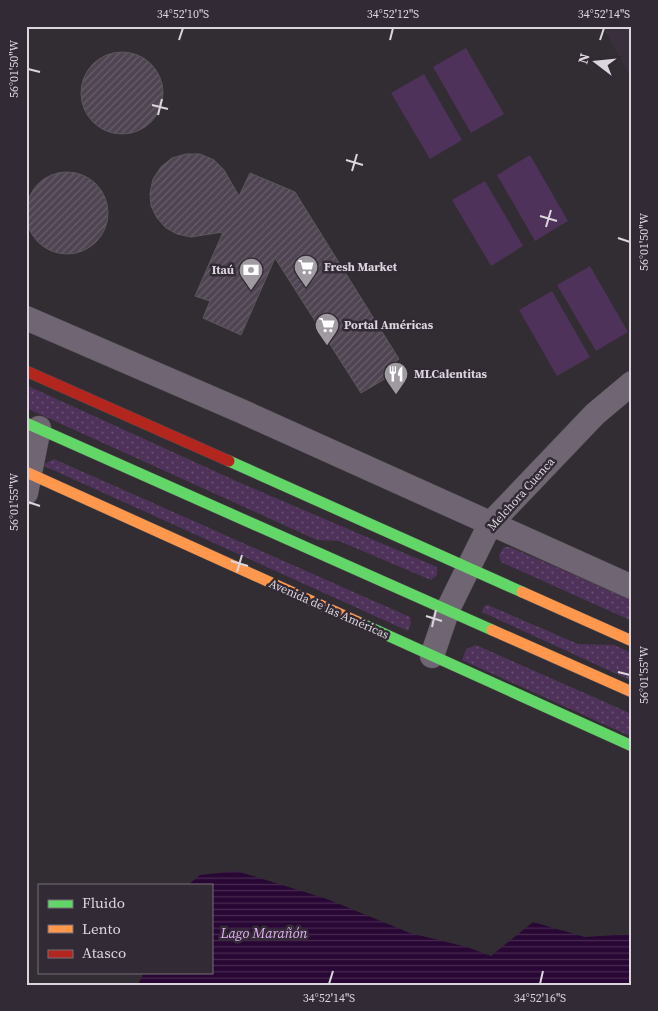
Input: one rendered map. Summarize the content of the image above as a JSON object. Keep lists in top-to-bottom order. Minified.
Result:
{"streets":{"main road":["Avenida de las Américas"],"street":["Melchora Cuenca"]},"crossings":[["Melchora Cuenca","Avenida de las Américas"]],"water":["Lago Marañón"],"places":{"supermarket":["Fresh Market","Portal Américas"],"bank":["Itaú"],"restaurant":["MLCalentitas"]},"legend":["Fluido","Lento","Atasco"],"north":"left","coordinates":["34°52'10\"S","34°52'12\"S","34°52'14\"S","56°01'50\"W","56°01'55\"W","34°52'16\"S"]}
